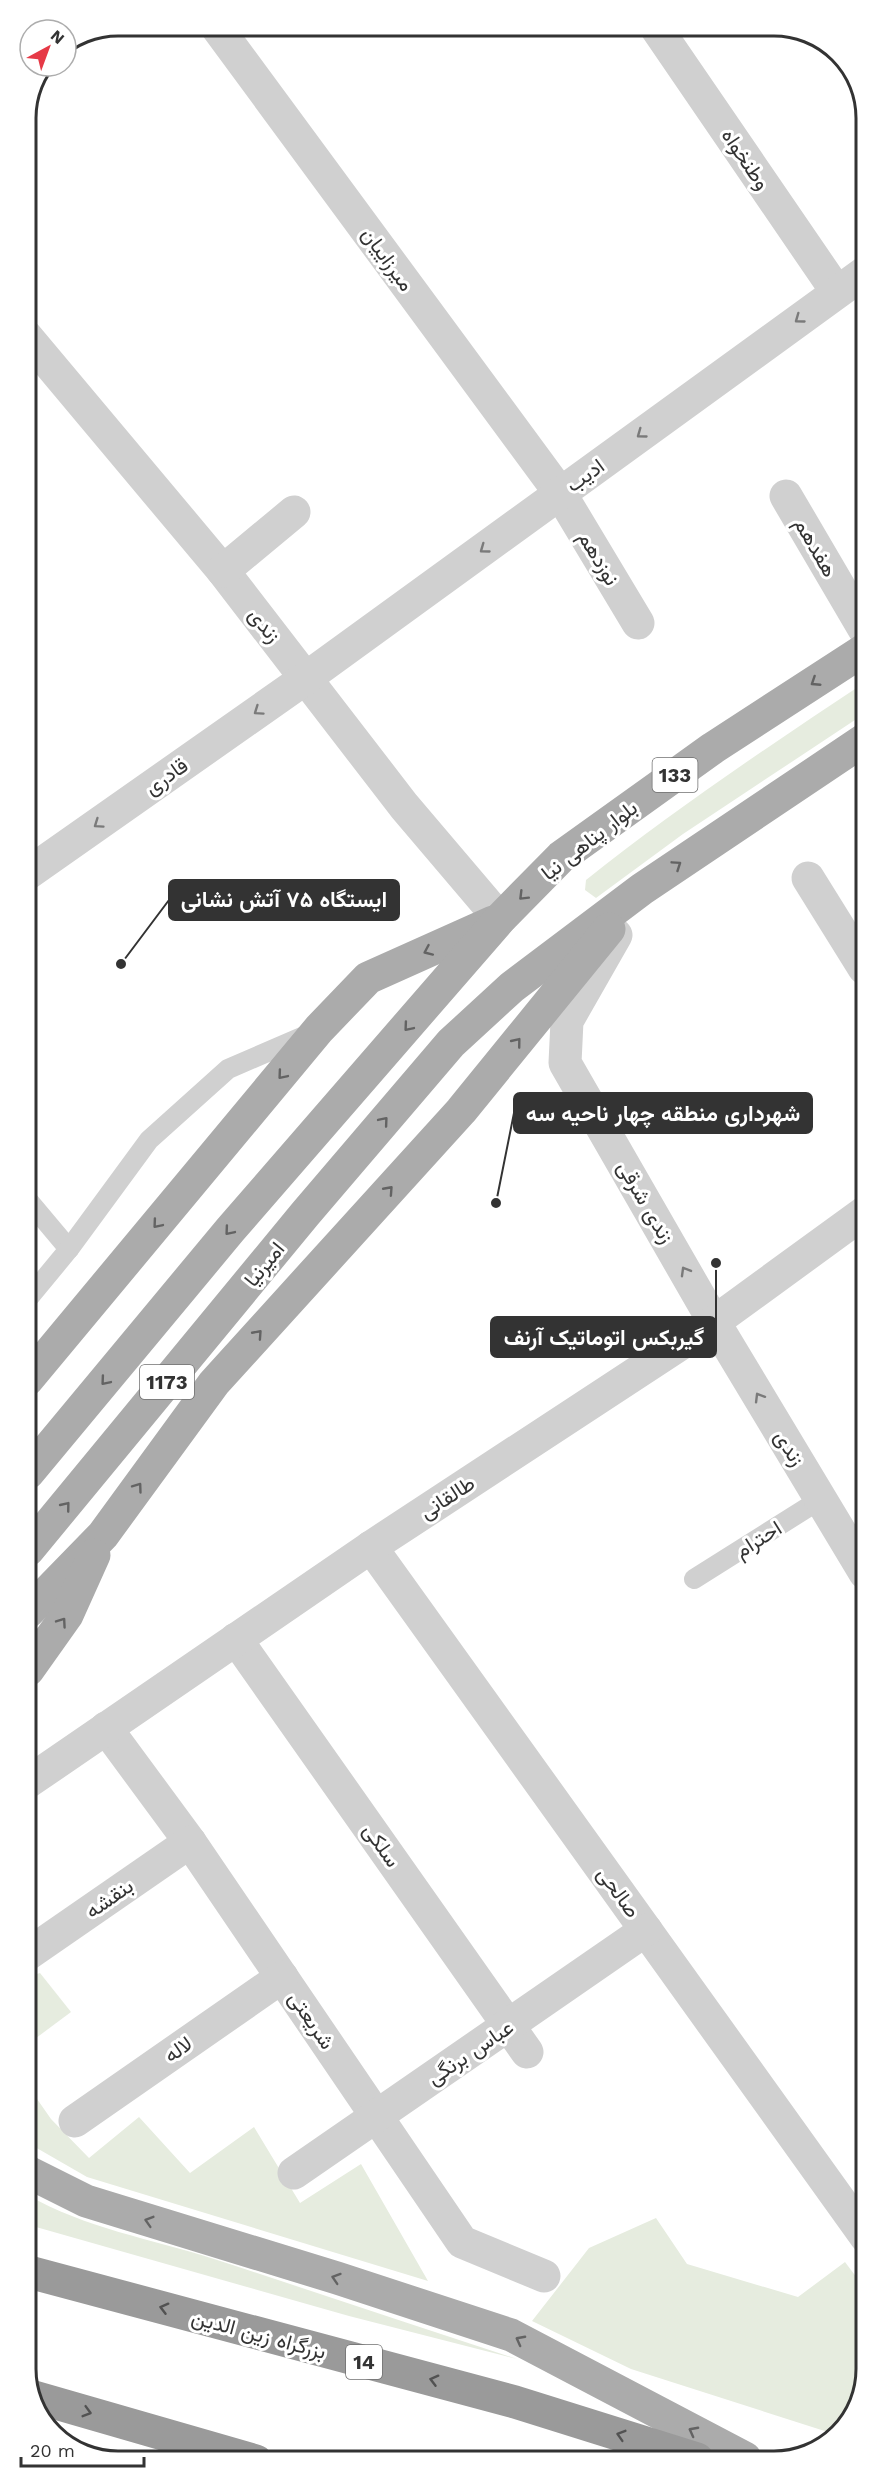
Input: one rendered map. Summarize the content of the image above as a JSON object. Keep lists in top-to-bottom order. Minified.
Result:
{"streets":{"highway":["بزرگراه زین الدین","14"],"main road":["133","بلوار پناهی نیا","امیرنیا","1173"],"street":["وطنخواه","میرزاییان","ادیب","هفدهم","نوزدهم","زندی","قادری","زندی شرقی","طالقانی","سلکی","صالحی","بنقشه","شریعتی","لاله","عباس برنگی"],"lane":["احترام"]},"crossings":[["وطنخواه","ادیب"],["میرزاییان","ادیب"],["میرزاییان","نوزدهم"],["ادیب","نوزدهم"],["ادیب","زندی"],["ادیب","قادری"],["زندی","قادری"],["زندی","بلوار پناهی نیا"],["زندی","زندی شرقی"],["زندی","1173"],["زندی","طالقانی"],["زندی","احترام"],["بلوار پناهی نیا","1173"],["زندی شرقی","امیرنیا"],["زندی شرقی","طالقانی"],["طالقانی","سلکی"],["طالقانی","صالحی"],["طالقانی","شریعتی"],["سلکی","عباس برنگی"],["صالحی","عباس برنگی"],["بنقشه","شریعتی"],["شریعتی","لاله"],["شریعتی","عباس برنگی"]],"one_way":["ادیب","قادری","زندی شرقی","بزرگراه زین الدین"],"places":["ایستگاه ۷۵ آتش نشانی","شهرداری منطقه چهار ناحیه سه","گیربکس اتوماتیک آرنف"],"scale_bar":"20 m","north":"top right"}
